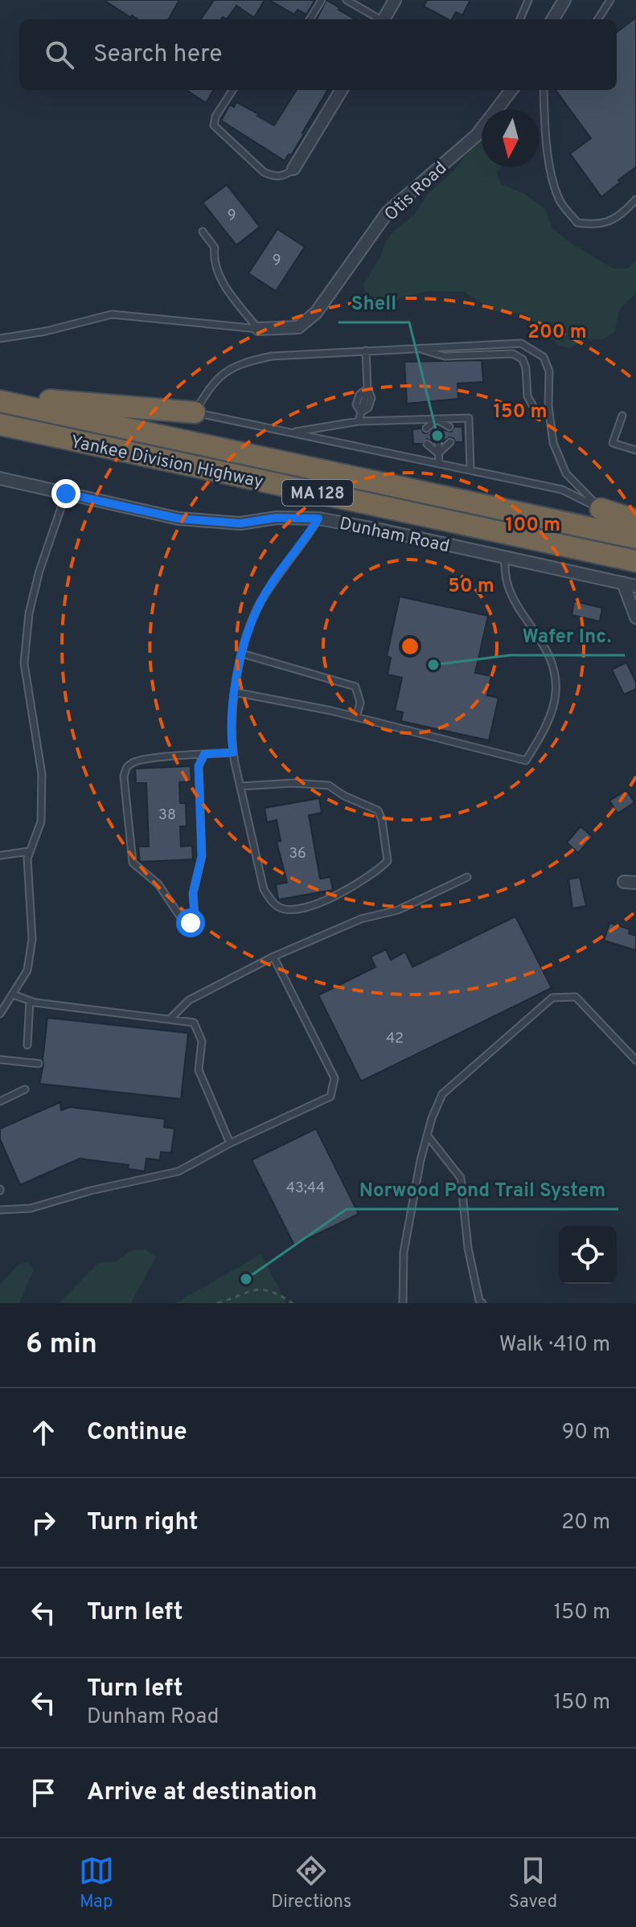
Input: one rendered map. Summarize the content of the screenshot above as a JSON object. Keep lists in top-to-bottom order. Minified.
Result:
{"streets":{"highway":["Yankee Division Highway","MA 128"],"street":["Otis Road","Dunham Road"]},"places":["Shell","Wafer Inc.","Norwood Pond Trail System"],"house_numbers":["9","9","38","36","42","43;44"],"north":"bottom","page":{"search":"Search here","heading":["6 min","Walk · 410 m"],"list":[["Continue","90 m"],["Turn right","20 m"],["Turn left","150 m"],["Turn left","Dunham Road","150 m"],"Arrive at destination"],"nav":["Map","Directions","Saved"]},"rings":["200 m","150 m","100 m","50 m"]}
